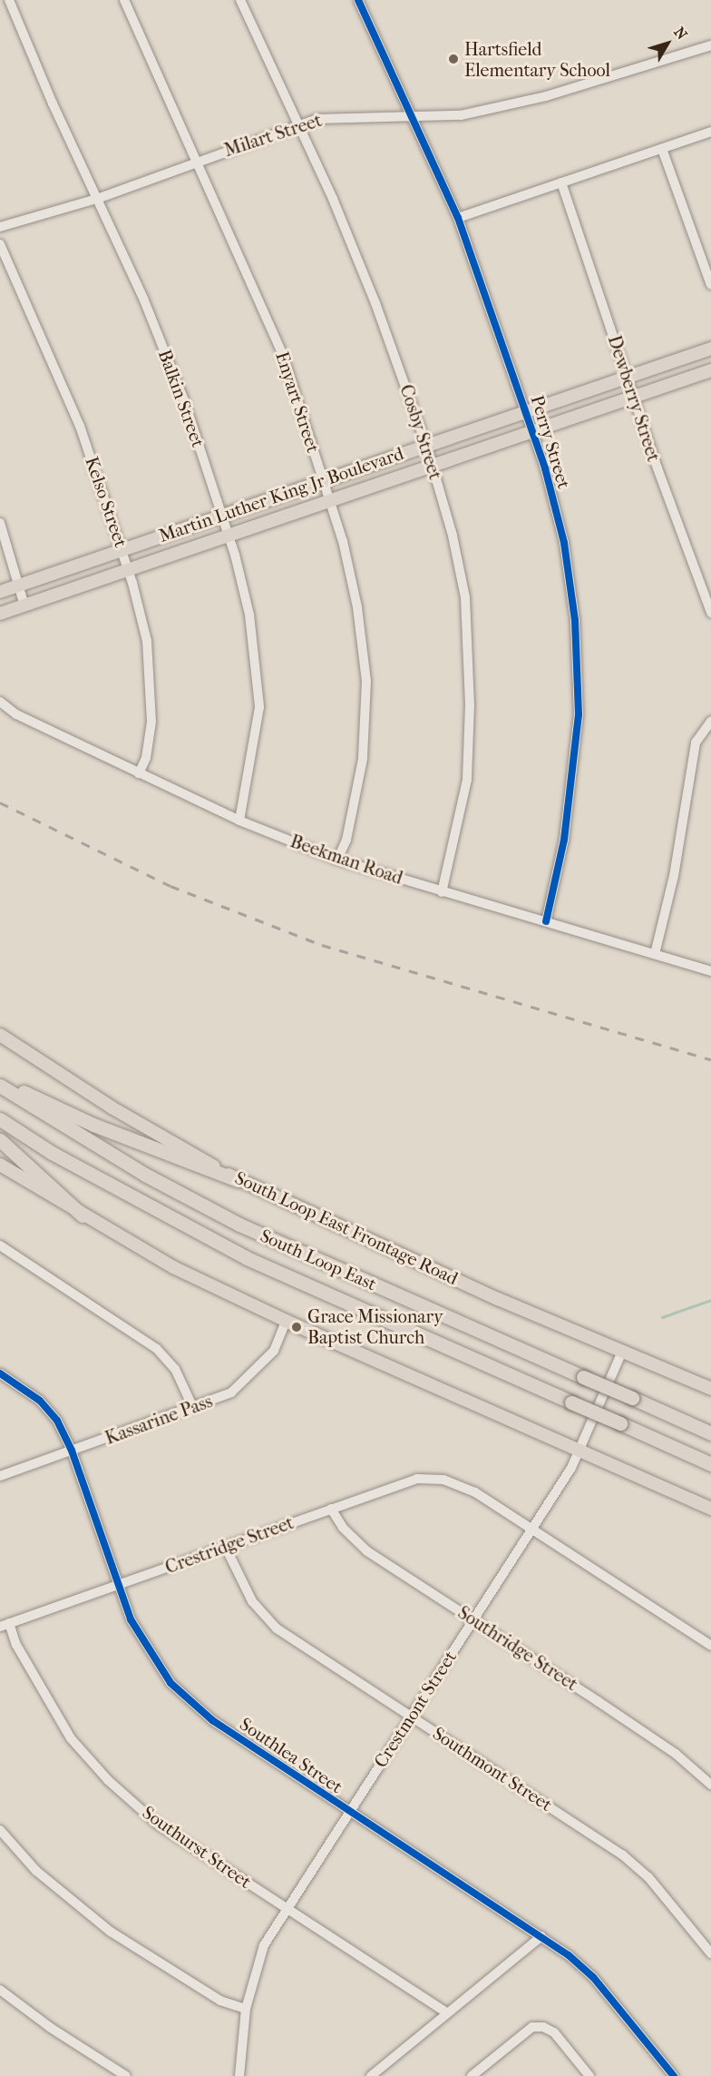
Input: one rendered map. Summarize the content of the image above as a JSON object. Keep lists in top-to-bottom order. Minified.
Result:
{"streets":{"highway":["South Loop East"],"main road":["Martin Luther King Jr Boulevard","South Loop East Frontage Road"],"street":["Milart Street","Balkin Street","Dewberry Street","Enyart Street","Cosby Street","Perry Street","Kelso Street","Beekman Road","Kassarine Pass","Crestridge Street","Southridge Street","Crestmont Street","Southlea Street","Southmont Street","Southurst Street"]},"crossings":[["Milart Street","Balkin Street"],["Milart Street","Enyart Street"],["Milart Street","Cosby Street"],["Milart Street","Perry Street"],["Balkin Street","Martin Luther King Jr Boulevard"],["Balkin Street","Beekman Road"],["Dewberry Street","Martin Luther King Jr Boulevard"],["Enyart Street","Martin Luther King Jr Boulevard"],["Enyart Street","Beekman Road"],["Cosby Street","Martin Luther King Jr Boulevard"],["Cosby Street","Beekman Road"],["Perry Street","Martin Luther King Jr Boulevard"],["Perry Street","Beekman Road"],["Martin Luther King Jr Boulevard","Kelso Street"],["Kelso Street","Beekman Road"],["South Loop East Frontage Road","Crestmont Street"],["Kassarine Pass","Southlea Street"],["Crestridge Street","Southridge Street"],["Crestridge Street","Crestmont Street"],["Crestridge Street","Southlea Street"],["Crestridge Street","Southmont Street"],["Crestridge Street","Southurst Street"],["Southridge Street","Crestmont Street"],["Crestmont Street","Southlea Street"],["Crestmont Street","Southmont Street"],["Crestmont Street","Southurst Street"]],"places":["Hartsfield Elementary School","Grace Missionary Baptist Church"],"north":"top right"}
